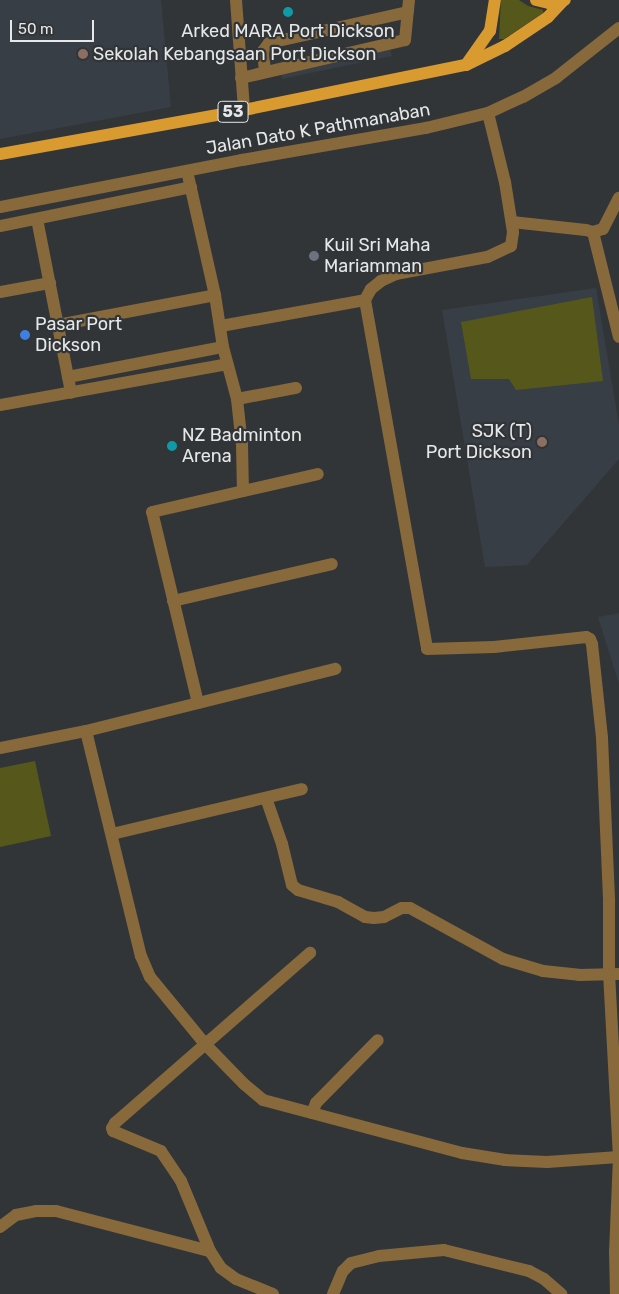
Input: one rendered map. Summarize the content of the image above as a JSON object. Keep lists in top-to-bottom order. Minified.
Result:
{"streets":{"main road":["53"],"street":["Jalan Dato K Pathmanaban"]},"places":["Arked MARA Port Dickson","Sekolah Kebangsaan Port Dickson","Kuil Sri Maha Mariamman","Pasar Port Dickson","SJK (T) Port Dickson","NZ Badminton Arena"],"scale_bar":"50 m"}
